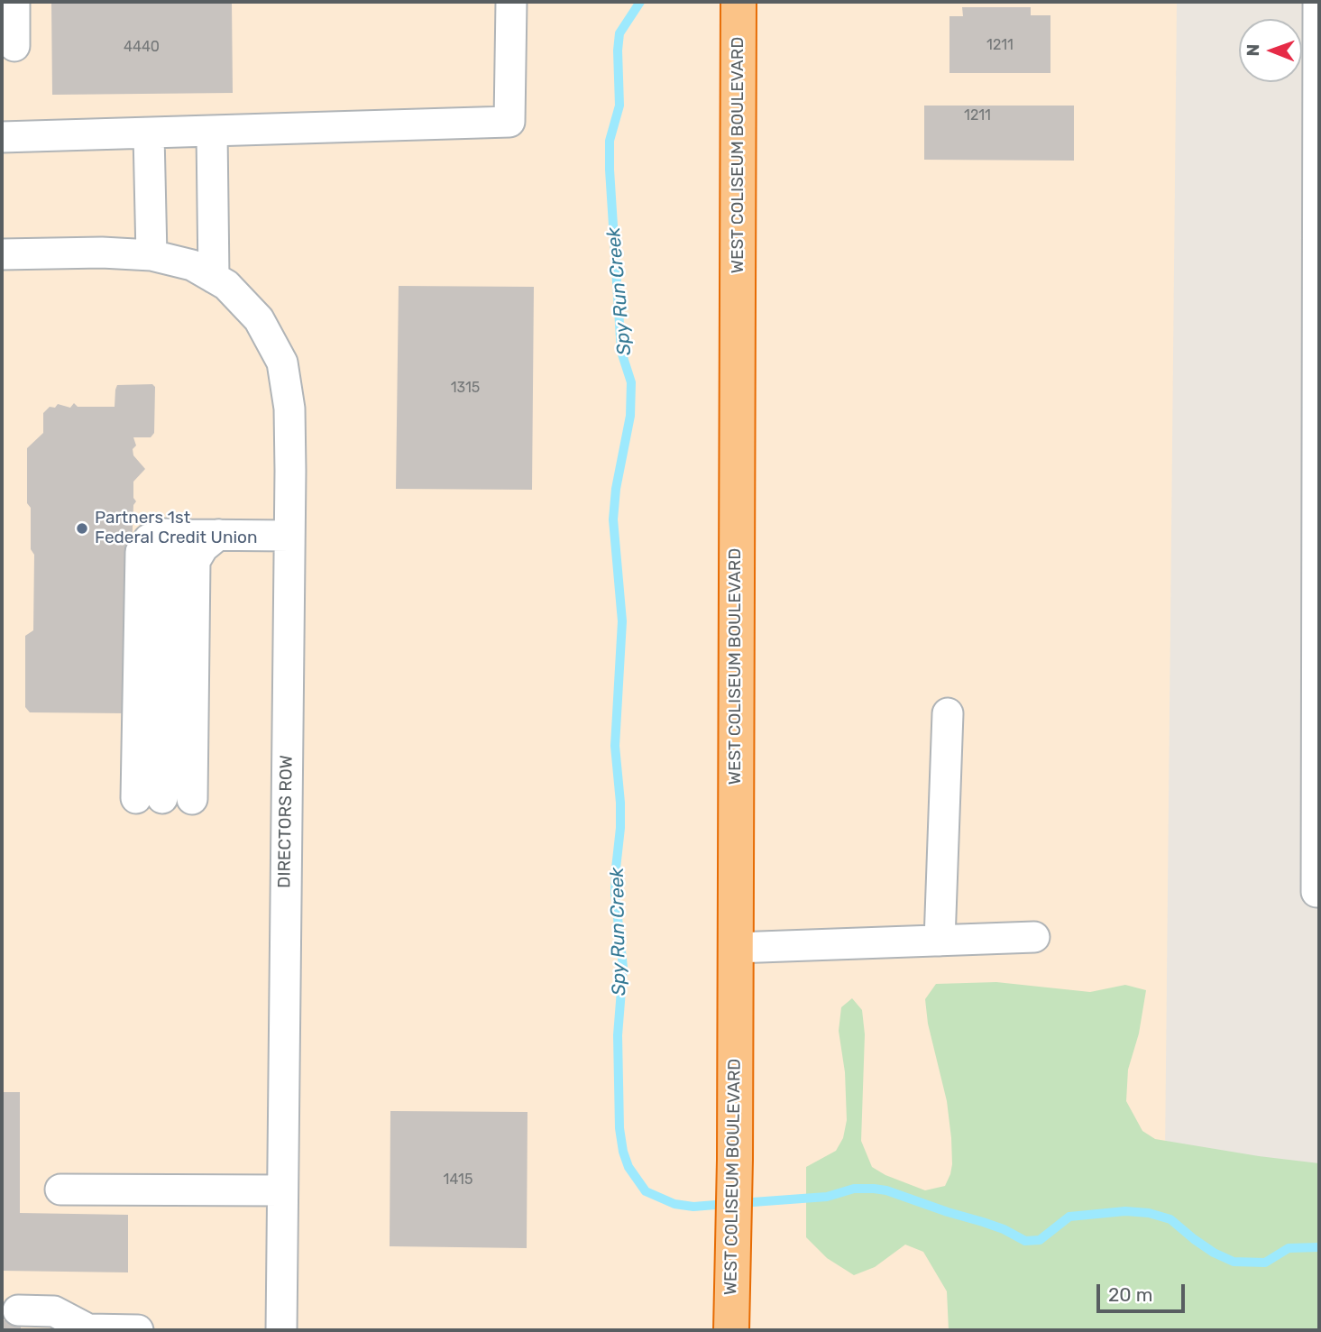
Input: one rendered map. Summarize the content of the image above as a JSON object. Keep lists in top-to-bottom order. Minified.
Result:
{"streets":{"highway":["WEST COLISEUM BOULEVARD"],"street":["DIRECTORS ROW"]},"water":["Spy Run Creek"],"places":["Partners 1st Federal Credit Union"],"house_numbers":["1211","4440","1211","1315","1415"],"scale_bar":"20 m","north":"left"}
